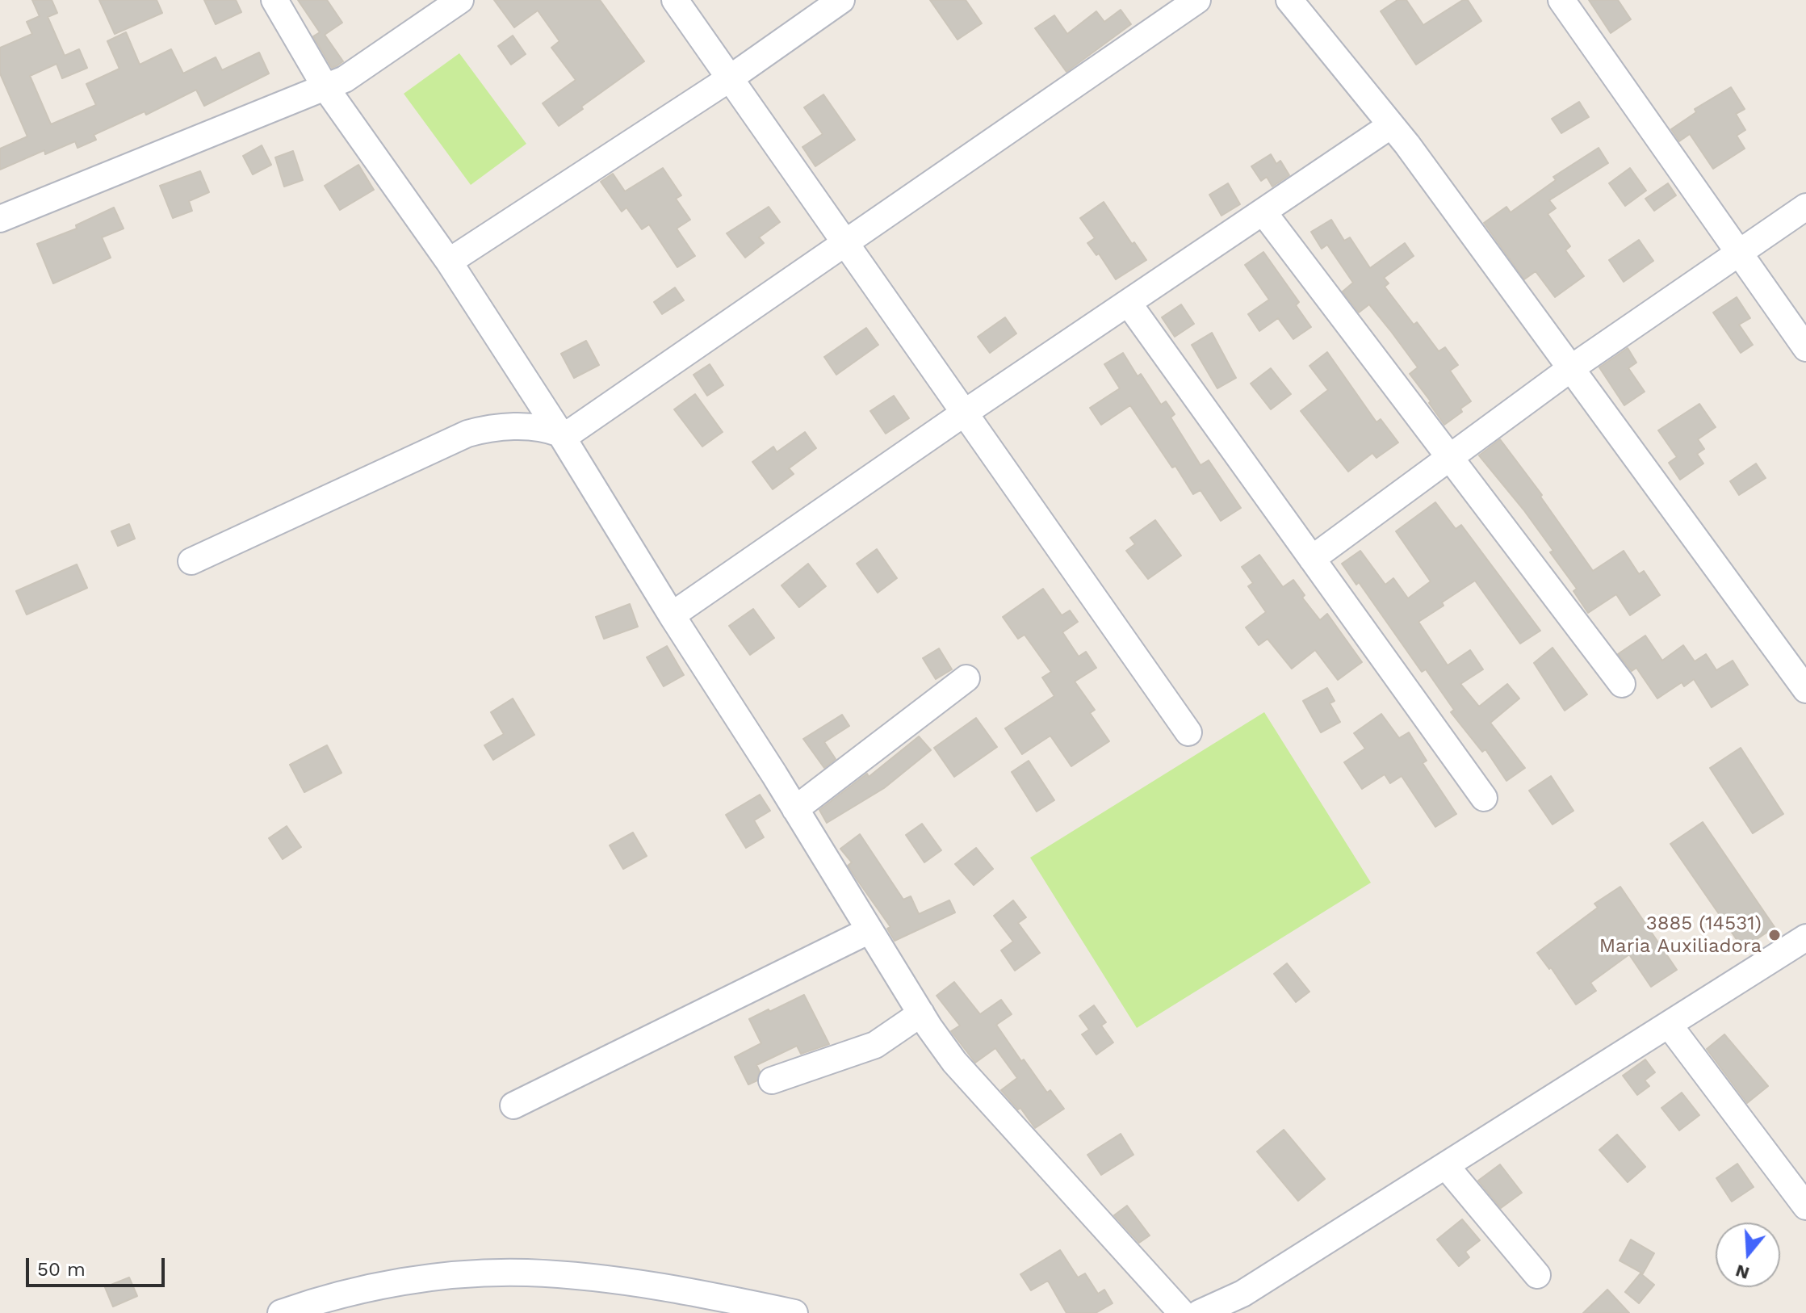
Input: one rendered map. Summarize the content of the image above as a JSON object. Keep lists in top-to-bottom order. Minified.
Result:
{"places":["3885 (14531) Maria Auxiliadora"],"scale_bar":"50 m","north":"bottom"}
